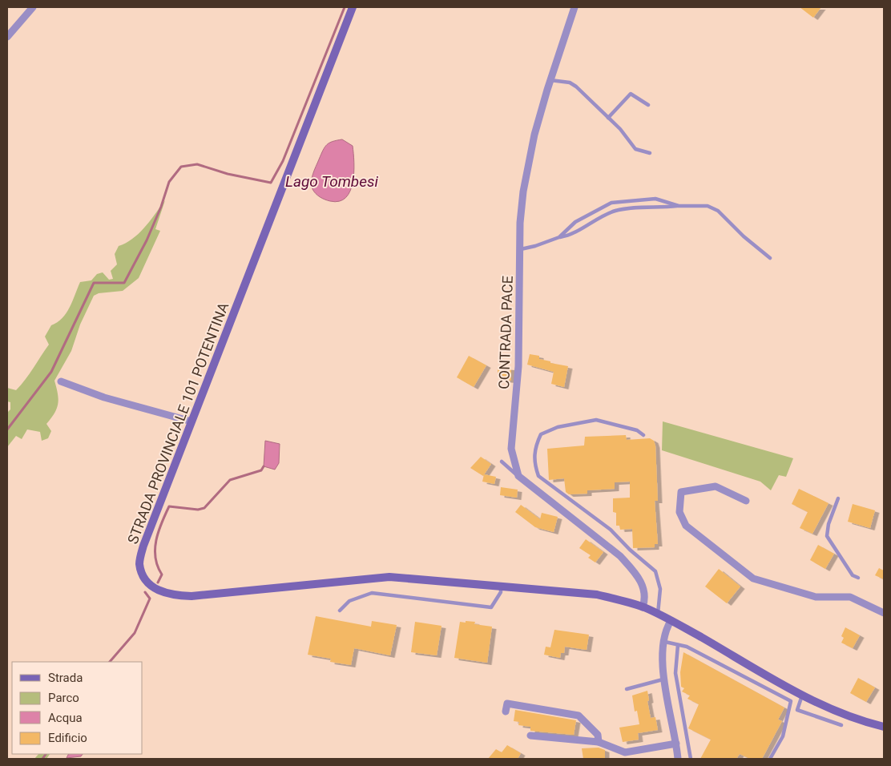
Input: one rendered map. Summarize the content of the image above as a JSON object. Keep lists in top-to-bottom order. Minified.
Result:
{"streets":{"main road":["STRADA PROVINCIALE 101 POTENTINA"],"street":["CONTRADA PACE"]},"water":["Lago Tombesi"],"legend":["Strada","Parco","Acqua","Edificio"]}
